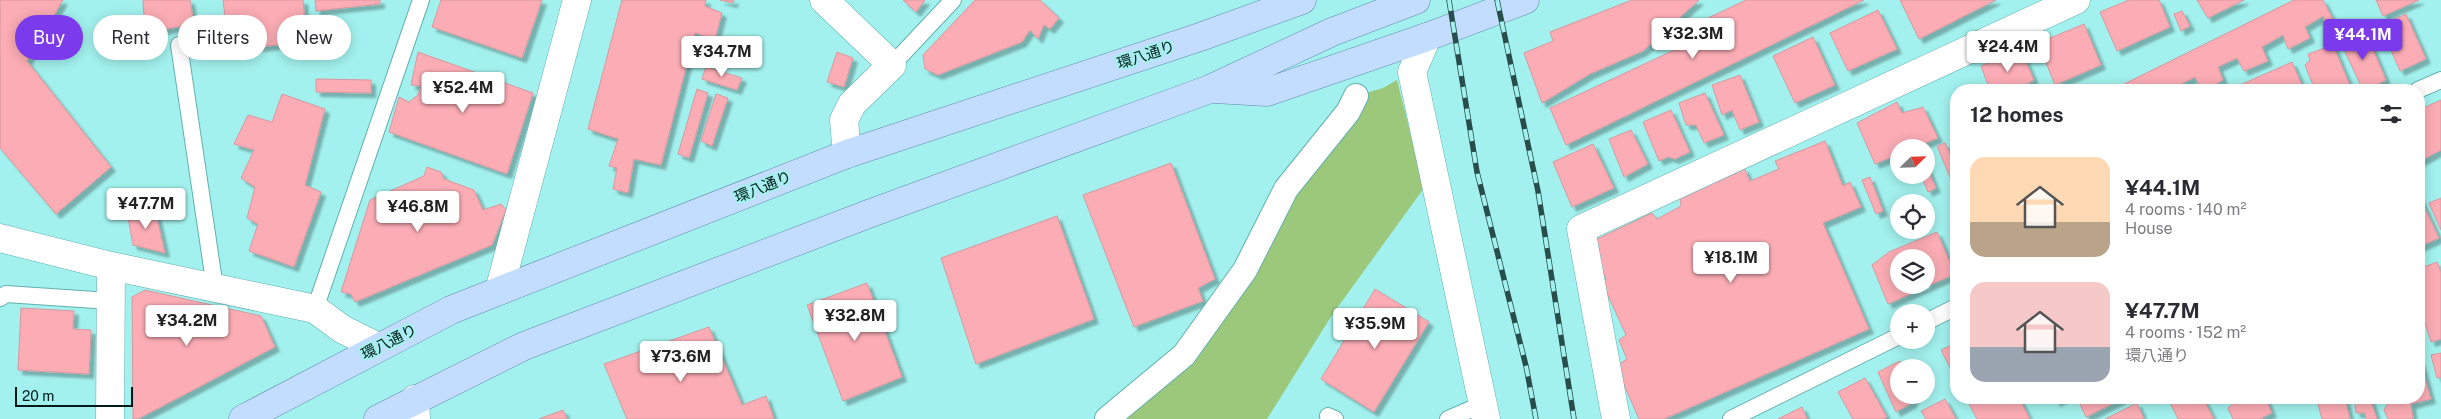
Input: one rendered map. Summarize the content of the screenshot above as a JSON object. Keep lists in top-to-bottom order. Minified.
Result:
{"streets":{"main road":["環八通り"]},"scale_bar":"20 m","north":"top right","page":{"chip":["Buy","Rent","Filters","New"],"price":["¥32.3M","¥44.1M","¥24.4M","¥34.7M","¥52.4M","¥47.7M","¥46.8M","¥18.1M","¥32.8M","¥34.2M","¥35.9M","¥73.6M"],"heading":"12 homes","map_buttons":["+","−"],"list":[{"name":"¥44.1M","note":"4 rooms · 140 m² · House"},{"name":"¥47.7M","note":"4 rooms · 152 m² · 環八通り"}],"scale":"20 m"}}
